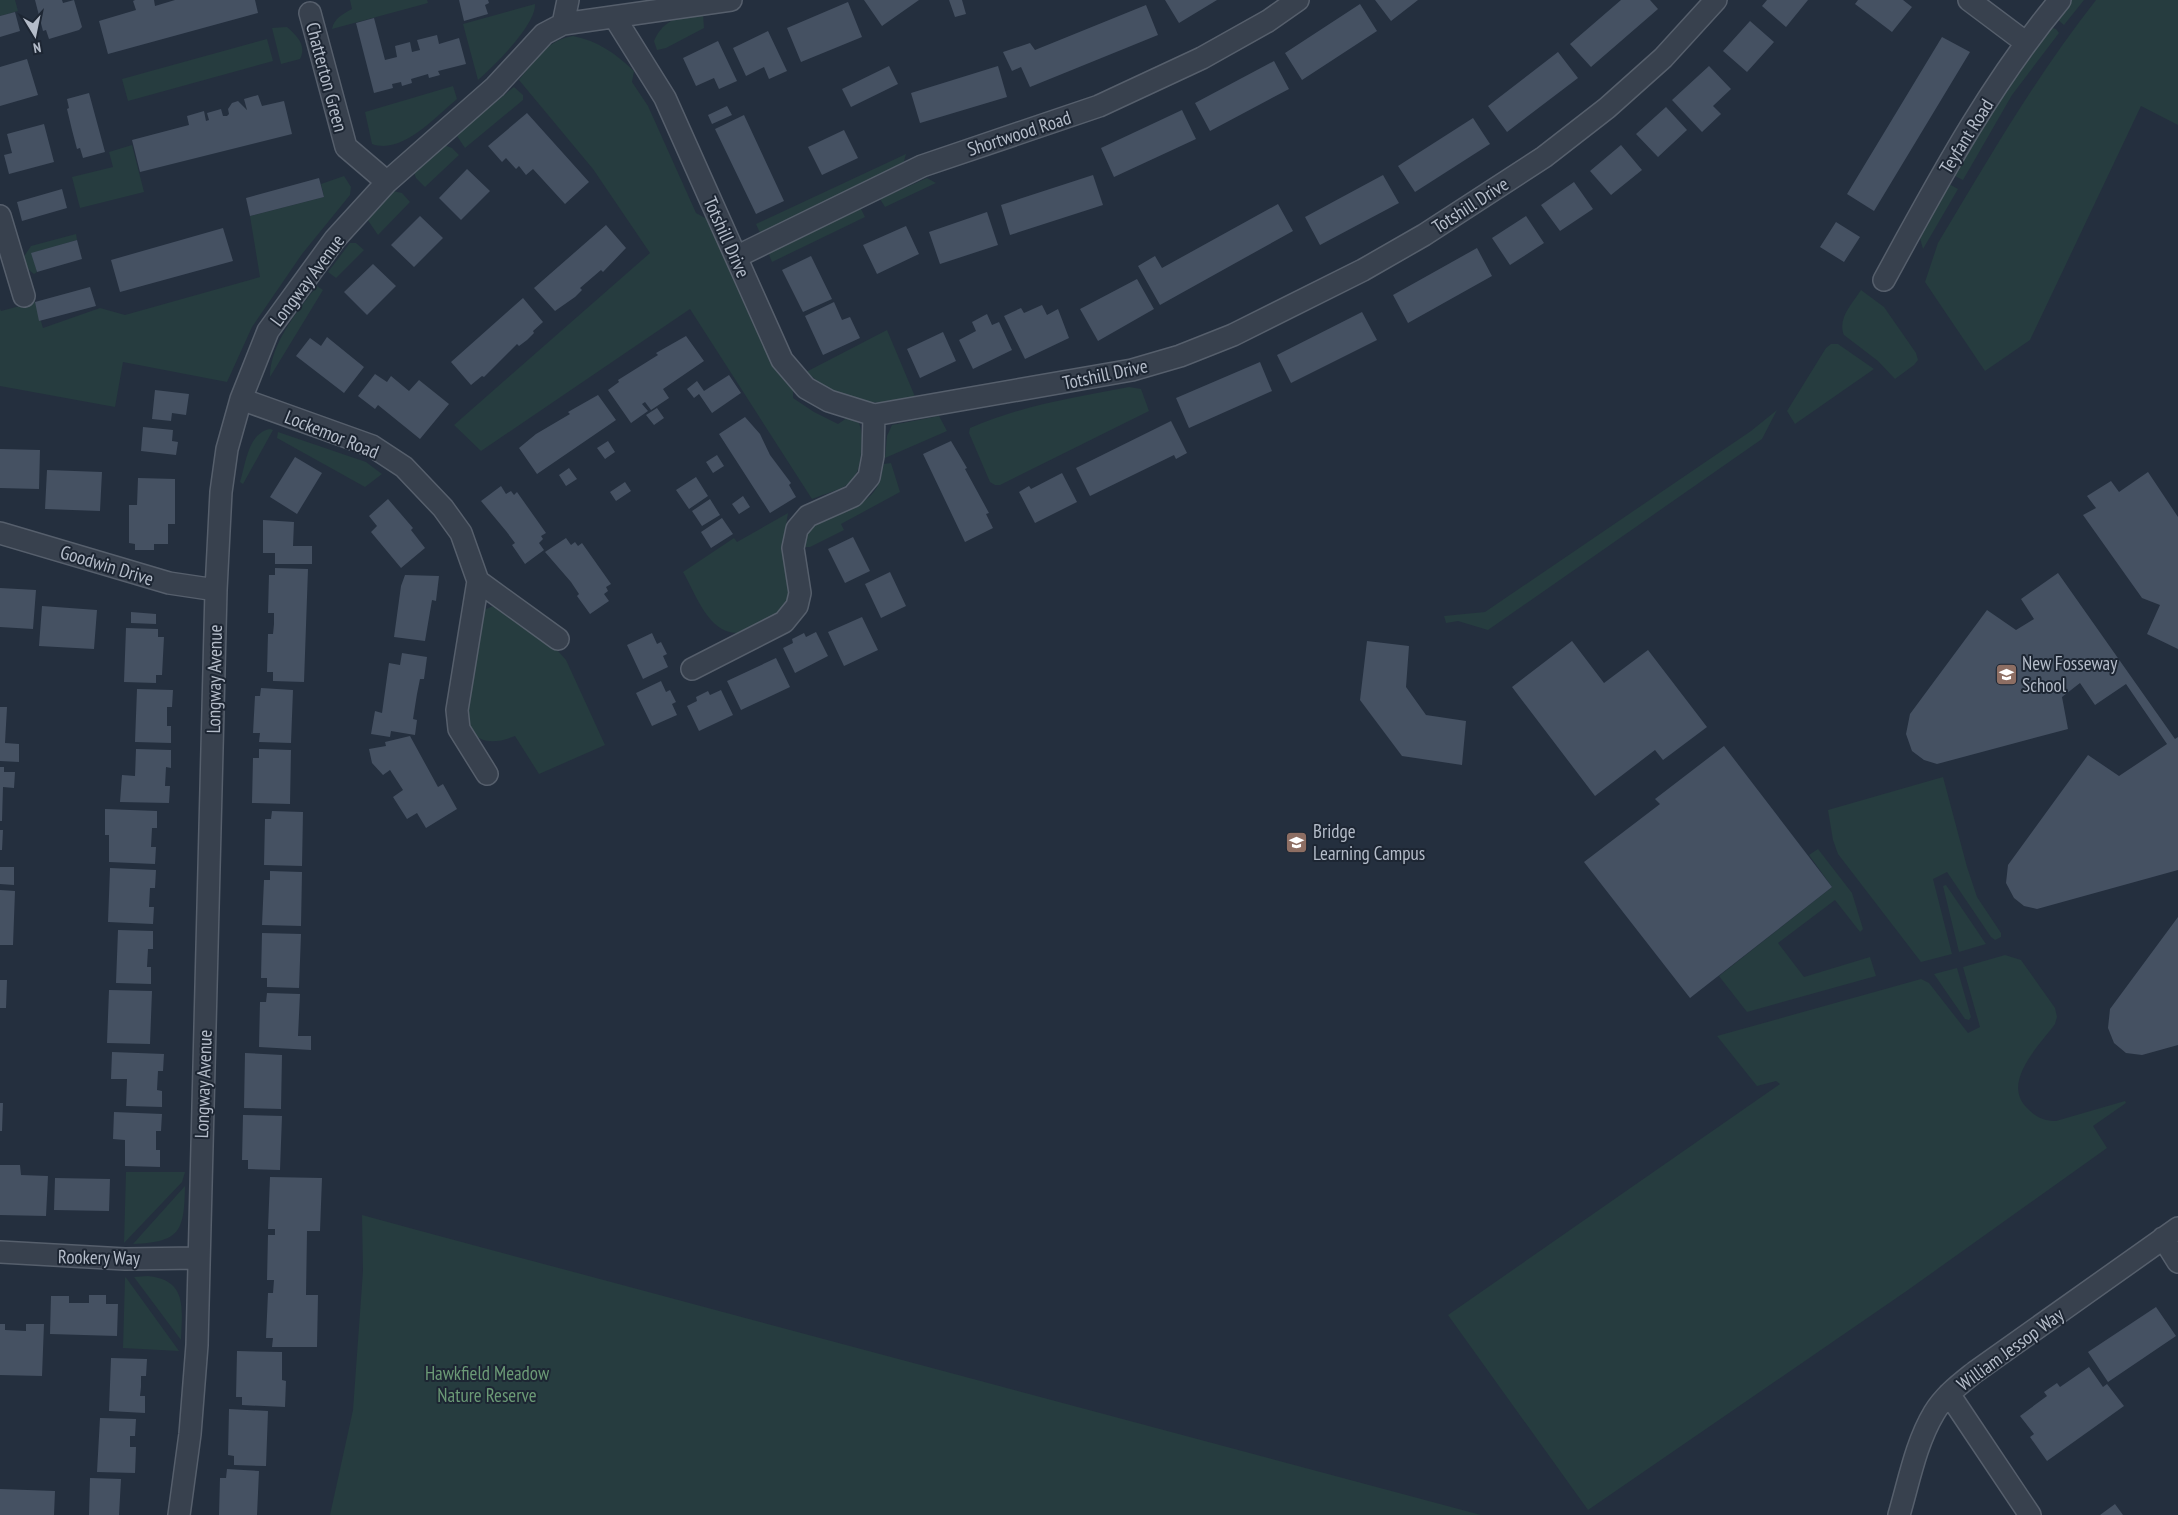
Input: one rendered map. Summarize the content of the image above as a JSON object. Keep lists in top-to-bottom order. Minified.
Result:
{"streets":{"street":["Chatterton Green","Shortwood Road","Teyfant Road","Totshill Drive","Longway Avenue","Lockemor Road","Goodwin Drive","Rookery Way","William Jessop Way"]},"crossings":[["Chatterton Green","Longway Avenue"],["Shortwood Road","Totshill Drive"],["Totshill Drive","Longway Avenue"],["Longway Avenue","Lockemor Road"],["Longway Avenue","Goodwin Drive"],["Longway Avenue","Rookery Way"]],"parks":["Hawkfield Meadow Nature Reserve"],"places":{"school or university":["New Fosseway School","Bridge Learning Campus"]},"north":"bottom"}
